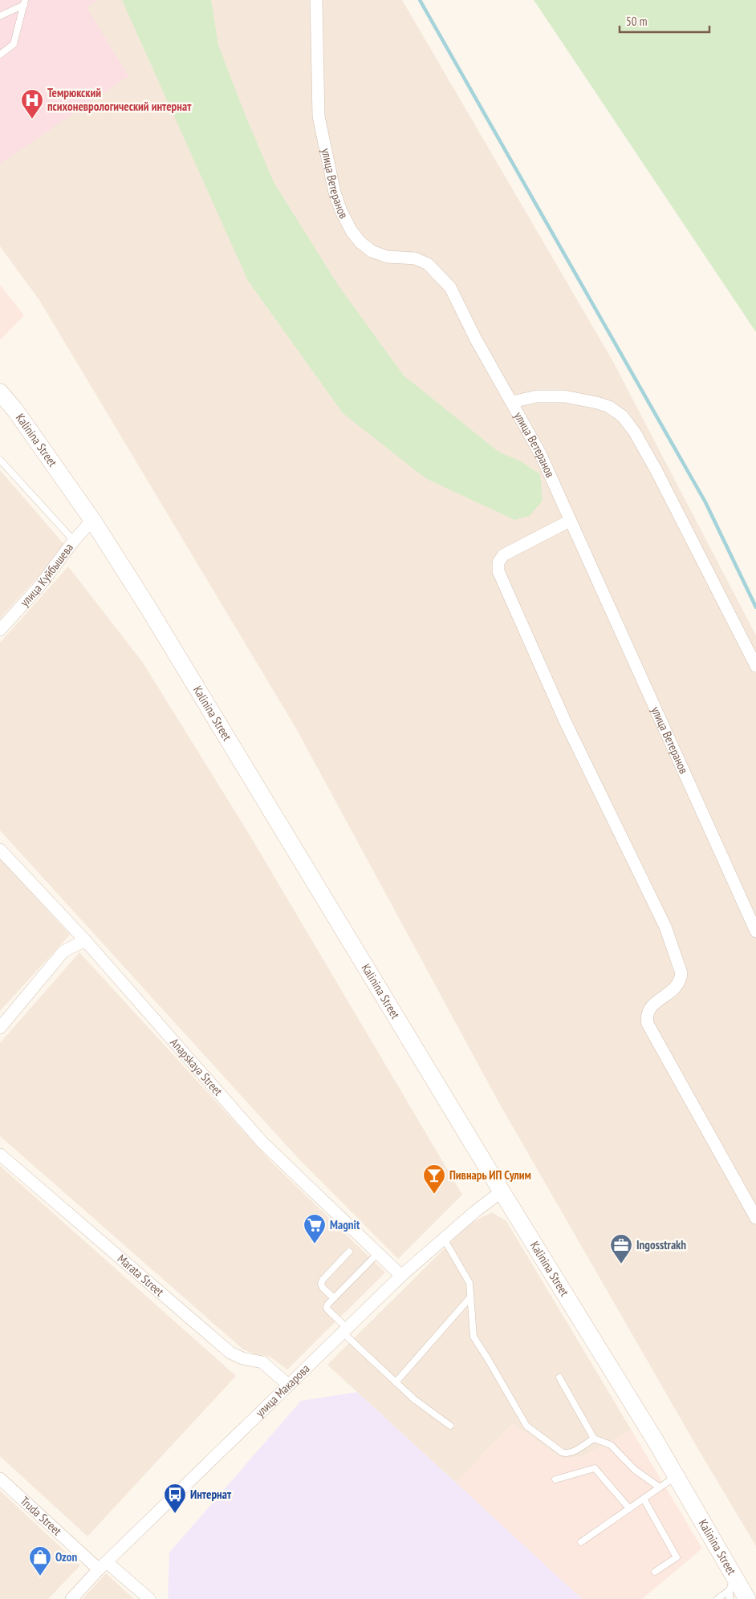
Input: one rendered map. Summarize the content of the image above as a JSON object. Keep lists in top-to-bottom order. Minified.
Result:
{"streets":{"main road":["Kalinina Street"],"street":["улица Ветеранов","улица Куйбышева","Anapskaya Street","Marata Street","улица Макарова","Truda Street"]},"crossings":[["Kalinina Street","улица Куйбышева"],["Kalinina Street","улица Макарова"],["Anapskaya Street","улица Макарова"],["Marata Street","улица Макарова"],["улица Макарова","Truda Street"]],"places":{"hospital":["Темрюкский психоневрологический интернат"],"bar":["Пивнарь ИП Сулим"],"supermarket":["Magnit"],"office":["Ingosstrakh"],"bus stop":["Интернат"],"shop":["Ozon"]},"scale_bar":"50 m"}
